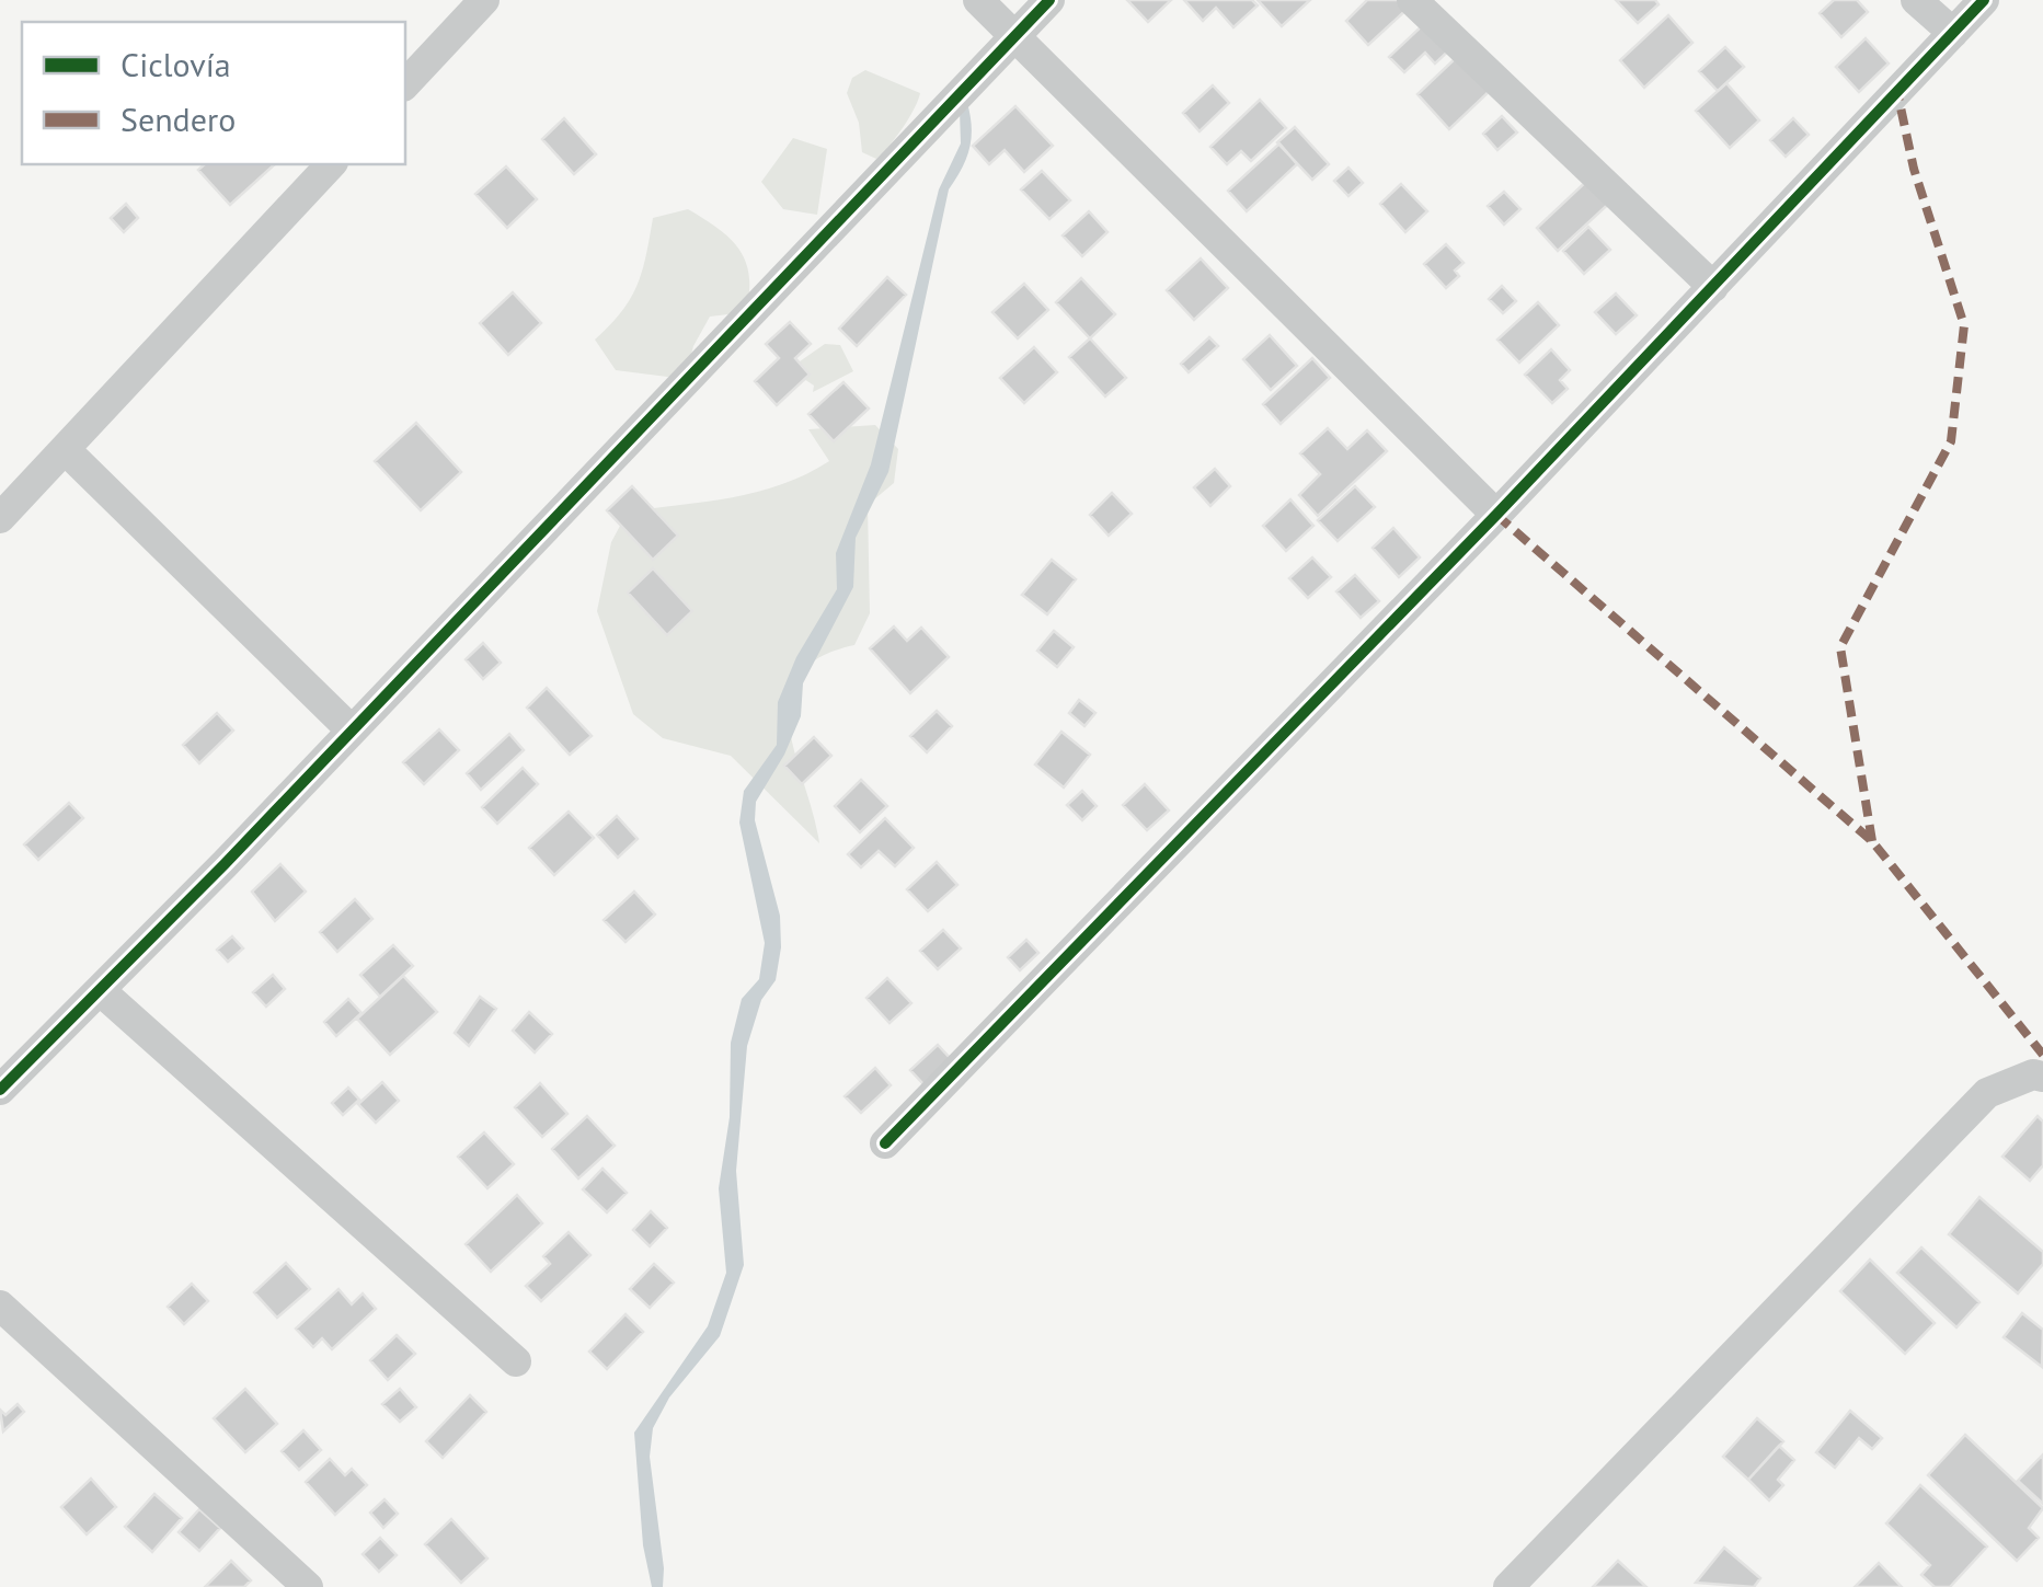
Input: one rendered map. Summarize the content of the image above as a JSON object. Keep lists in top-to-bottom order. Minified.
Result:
{"legend":["Ciclovía","Sendero"]}
